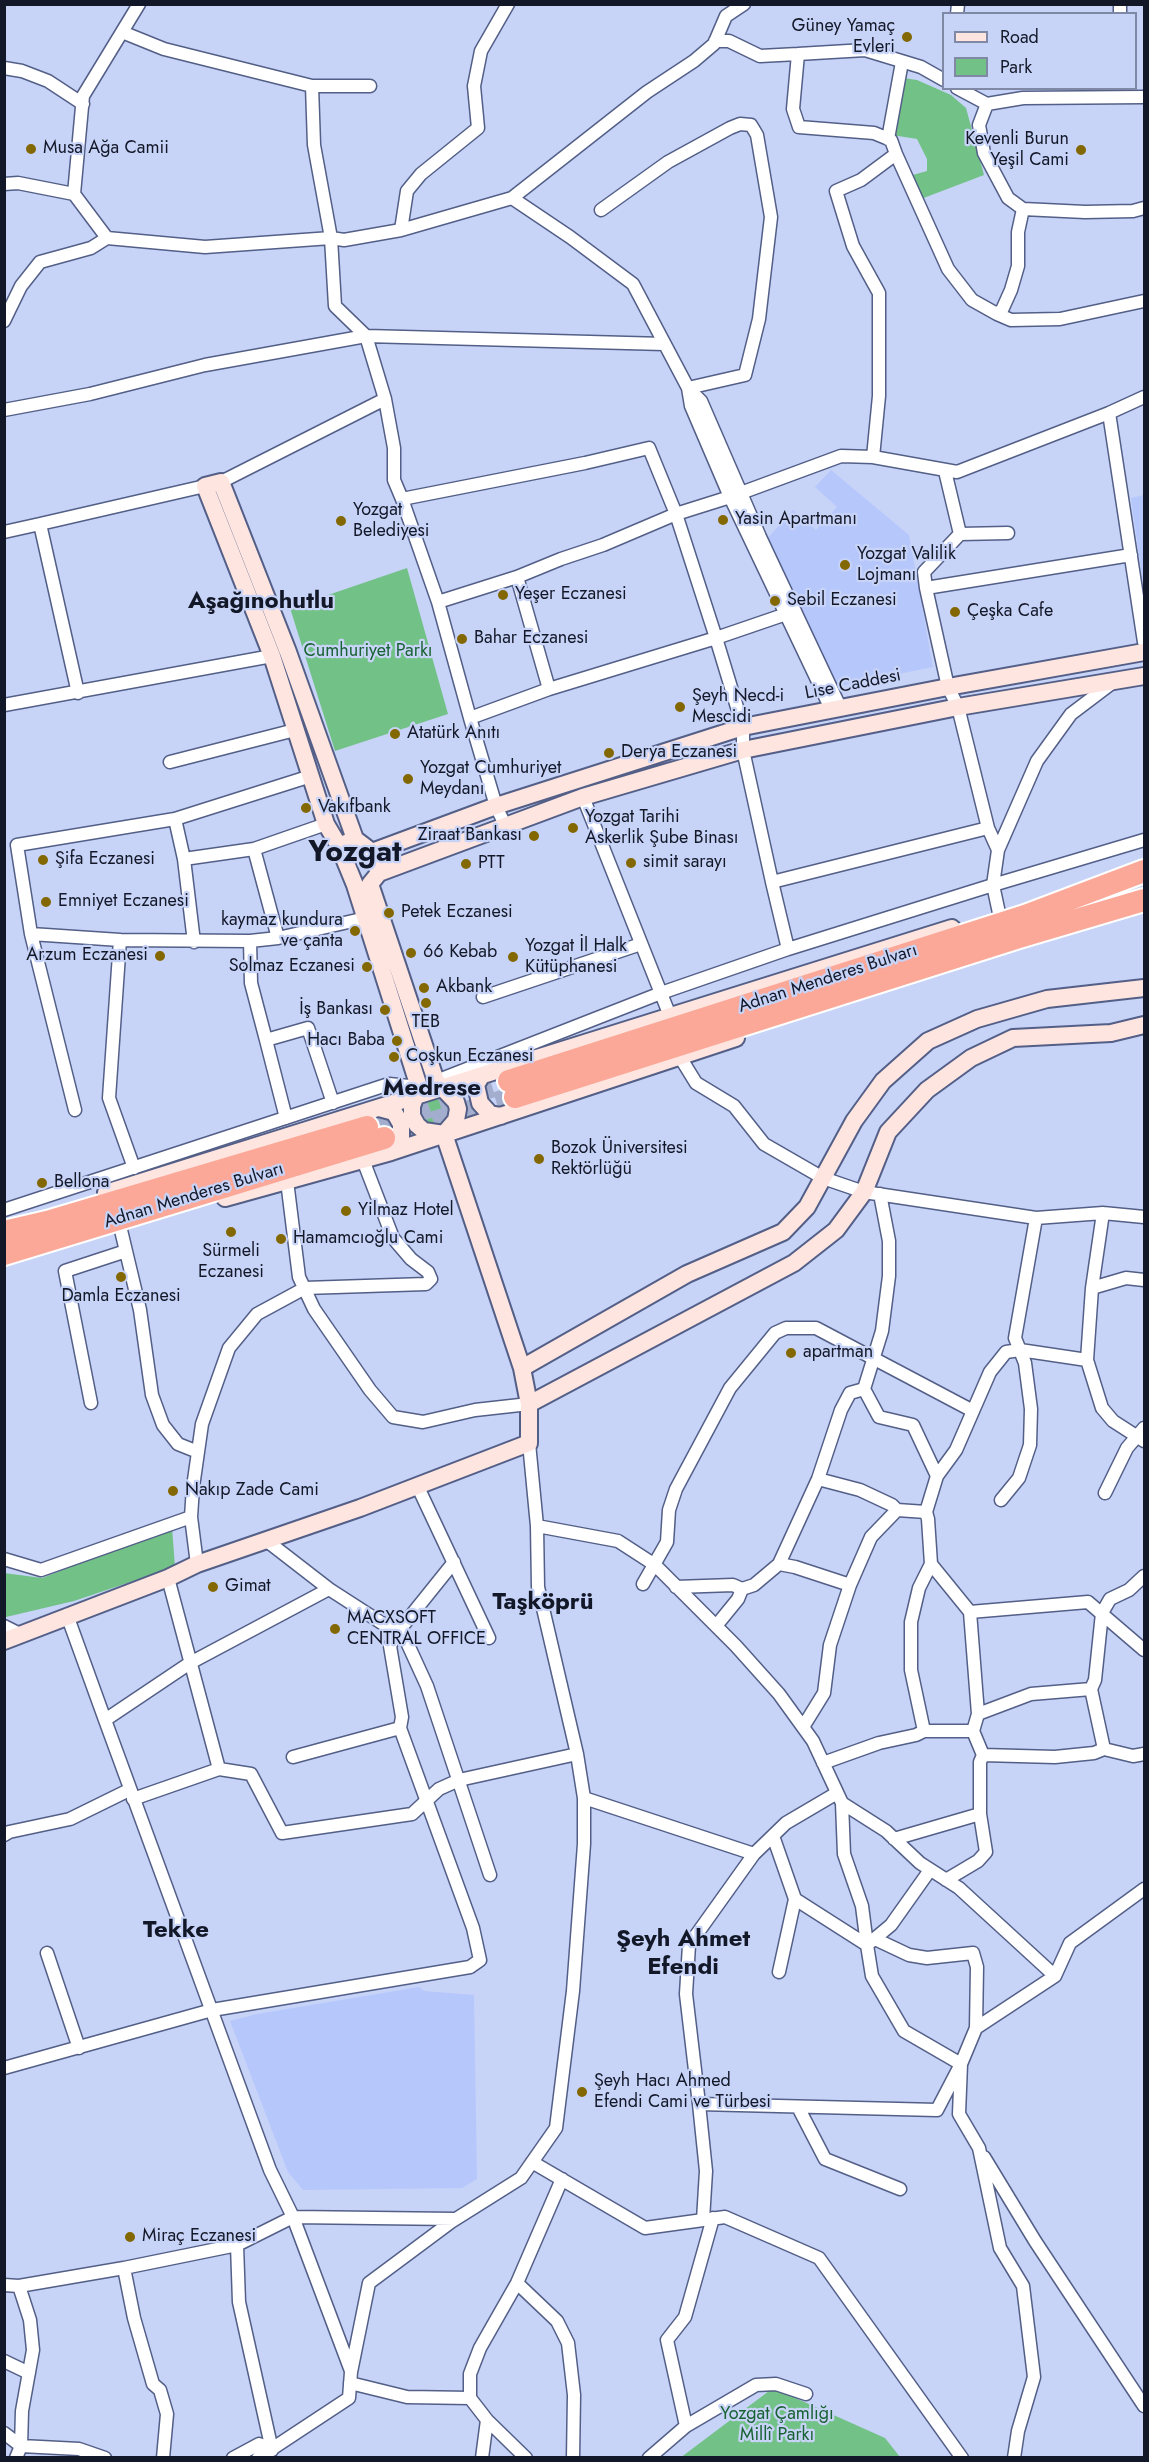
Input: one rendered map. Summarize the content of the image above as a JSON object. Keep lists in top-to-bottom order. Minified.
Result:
{"streets":{"highway":["Adnan Menderes Bulvarı"],"street":["Lise Caddesi"]},"districts":["Aşağınohutlu","Yozgat","Medrese","Taşköprü","Tekke","Şeyh Ahmet Efendi"],"parks":["Cumhuriyet Parkı","Yozgat Çamlığı Millî Parkı"],"places":["Güney Yamaç Evleri","Musa Ağa Camii","Kevenli Burun Yeşil Cami","Yasin Apartmanı","Yozgat Belediyesi","Yozgat Valilik Lojmanı","Yeşer Eczanesi","Sebil Eczanesi","Çeşka Cafe","Bahar Eczanesi","Şeyh Necd-i Mescidi","Atatürk Anıtı","Derya Eczanesi","Yozgat Cumhuriyet Meydanı","Vakıfbank","Yozgat Tarihi Askerlik Şube Binası","Ziraat Bankası","Şifa Eczanesi","simit sarayı","PTT","Emniyet Eczanesi","Petek Eczanesi","kaymaz kundura ve çanta","66 Kebab","Arzum Eczanesi","Yozgat İl Halk Kütüphanesi","Solmaz Eczanesi","Akbank","TEB","İş Bankası","Hacı Baba","Coşkun Eczanesi","Bozok Üniversitesi Rektörlüğü","Bellona","Yilmaz Hotel","Sürmeli Eczanesi","Hamamcıoğlu Cami","Damla Eczanesi","apartman","Nakıp Zade Cami","Gimat","MACXSOFT CENTRAL OFFICE","Şeyh Hacı Ahmed Efendi Cami ve Türbesi","Miraç Eczanesi"],"legend":["Road","Park"]}
